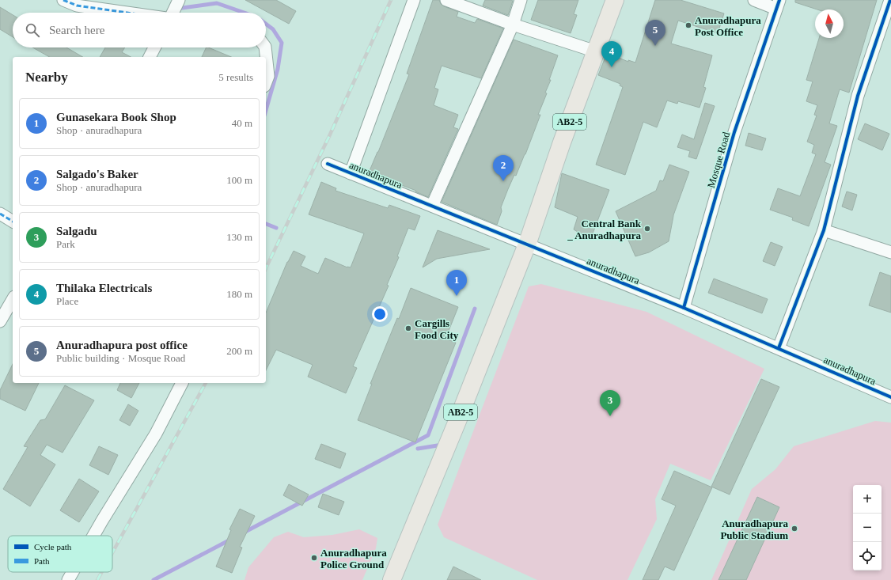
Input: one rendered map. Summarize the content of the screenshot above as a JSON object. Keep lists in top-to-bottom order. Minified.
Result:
{"streets":{"main road":["AB2-5"],"street":["Mosque Road","anuradhapura"]},"crossings":[["AB2-5","anuradhapura"],["Mosque Road","anuradhapura"]],"places":["Anuradhapura Post Office","Central Bank _ Anuradhapura","Cargills Food City","Anuradhapura Public Stadium","Anuradhapura Police Ground"],"legend":["Cycle path","Path"],"north":"top","page":{"search":"Search here","pins":["5","4","2","1","3"],"heading":["Nearby","5 results"],"list":[{"mark":"1","name":"Gunasekara Book Shop","note":"Shop · anuradhapura","value":"40 m"},{"mark":"2","name":"Salgado's Baker","note":"Shop · anuradhapura","value":"100 m"},{"mark":"3","name":"Salgadu","note":"Park","value":"130 m"},{"mark":"4","name":"Thilaka Electricals","note":"Place","value":"180 m"},{"mark":"5","name":"Anuradhapura post office","note":"Public building · Mosque Road","value":"200 m"}],"map_buttons":["+","−"]}}
